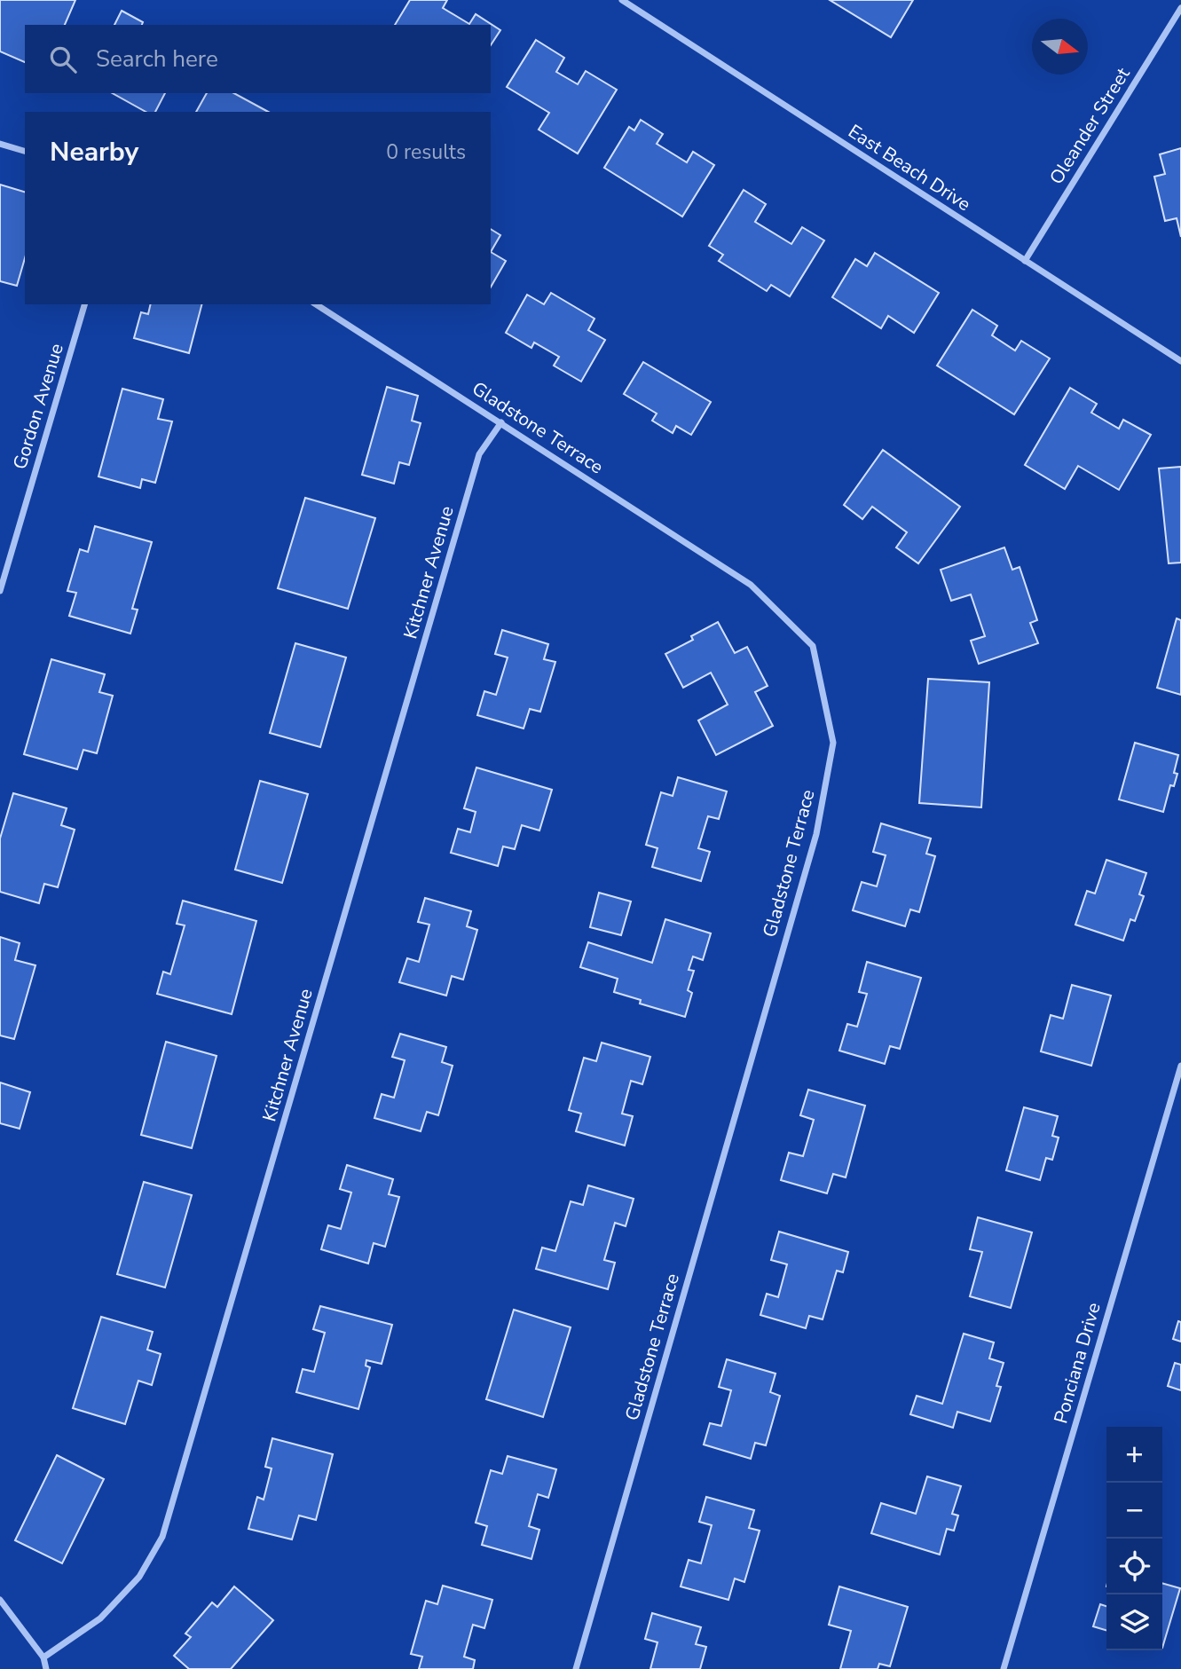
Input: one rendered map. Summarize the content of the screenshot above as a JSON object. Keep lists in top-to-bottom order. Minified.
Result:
{"streets":{"street":["Oleander Street","East Beach Drive","Gordon Avenue","Gladstone Terrace","Kitchner Avenue","Ponciana Drive"]},"crossings":[["Oleander Street","East Beach Drive"],["Gladstone Terrace","Kitchner Avenue"]],"north":"right","page":{"search":"Search here","heading":["Nearby","0 results"],"map_buttons":["+","−"]}}
